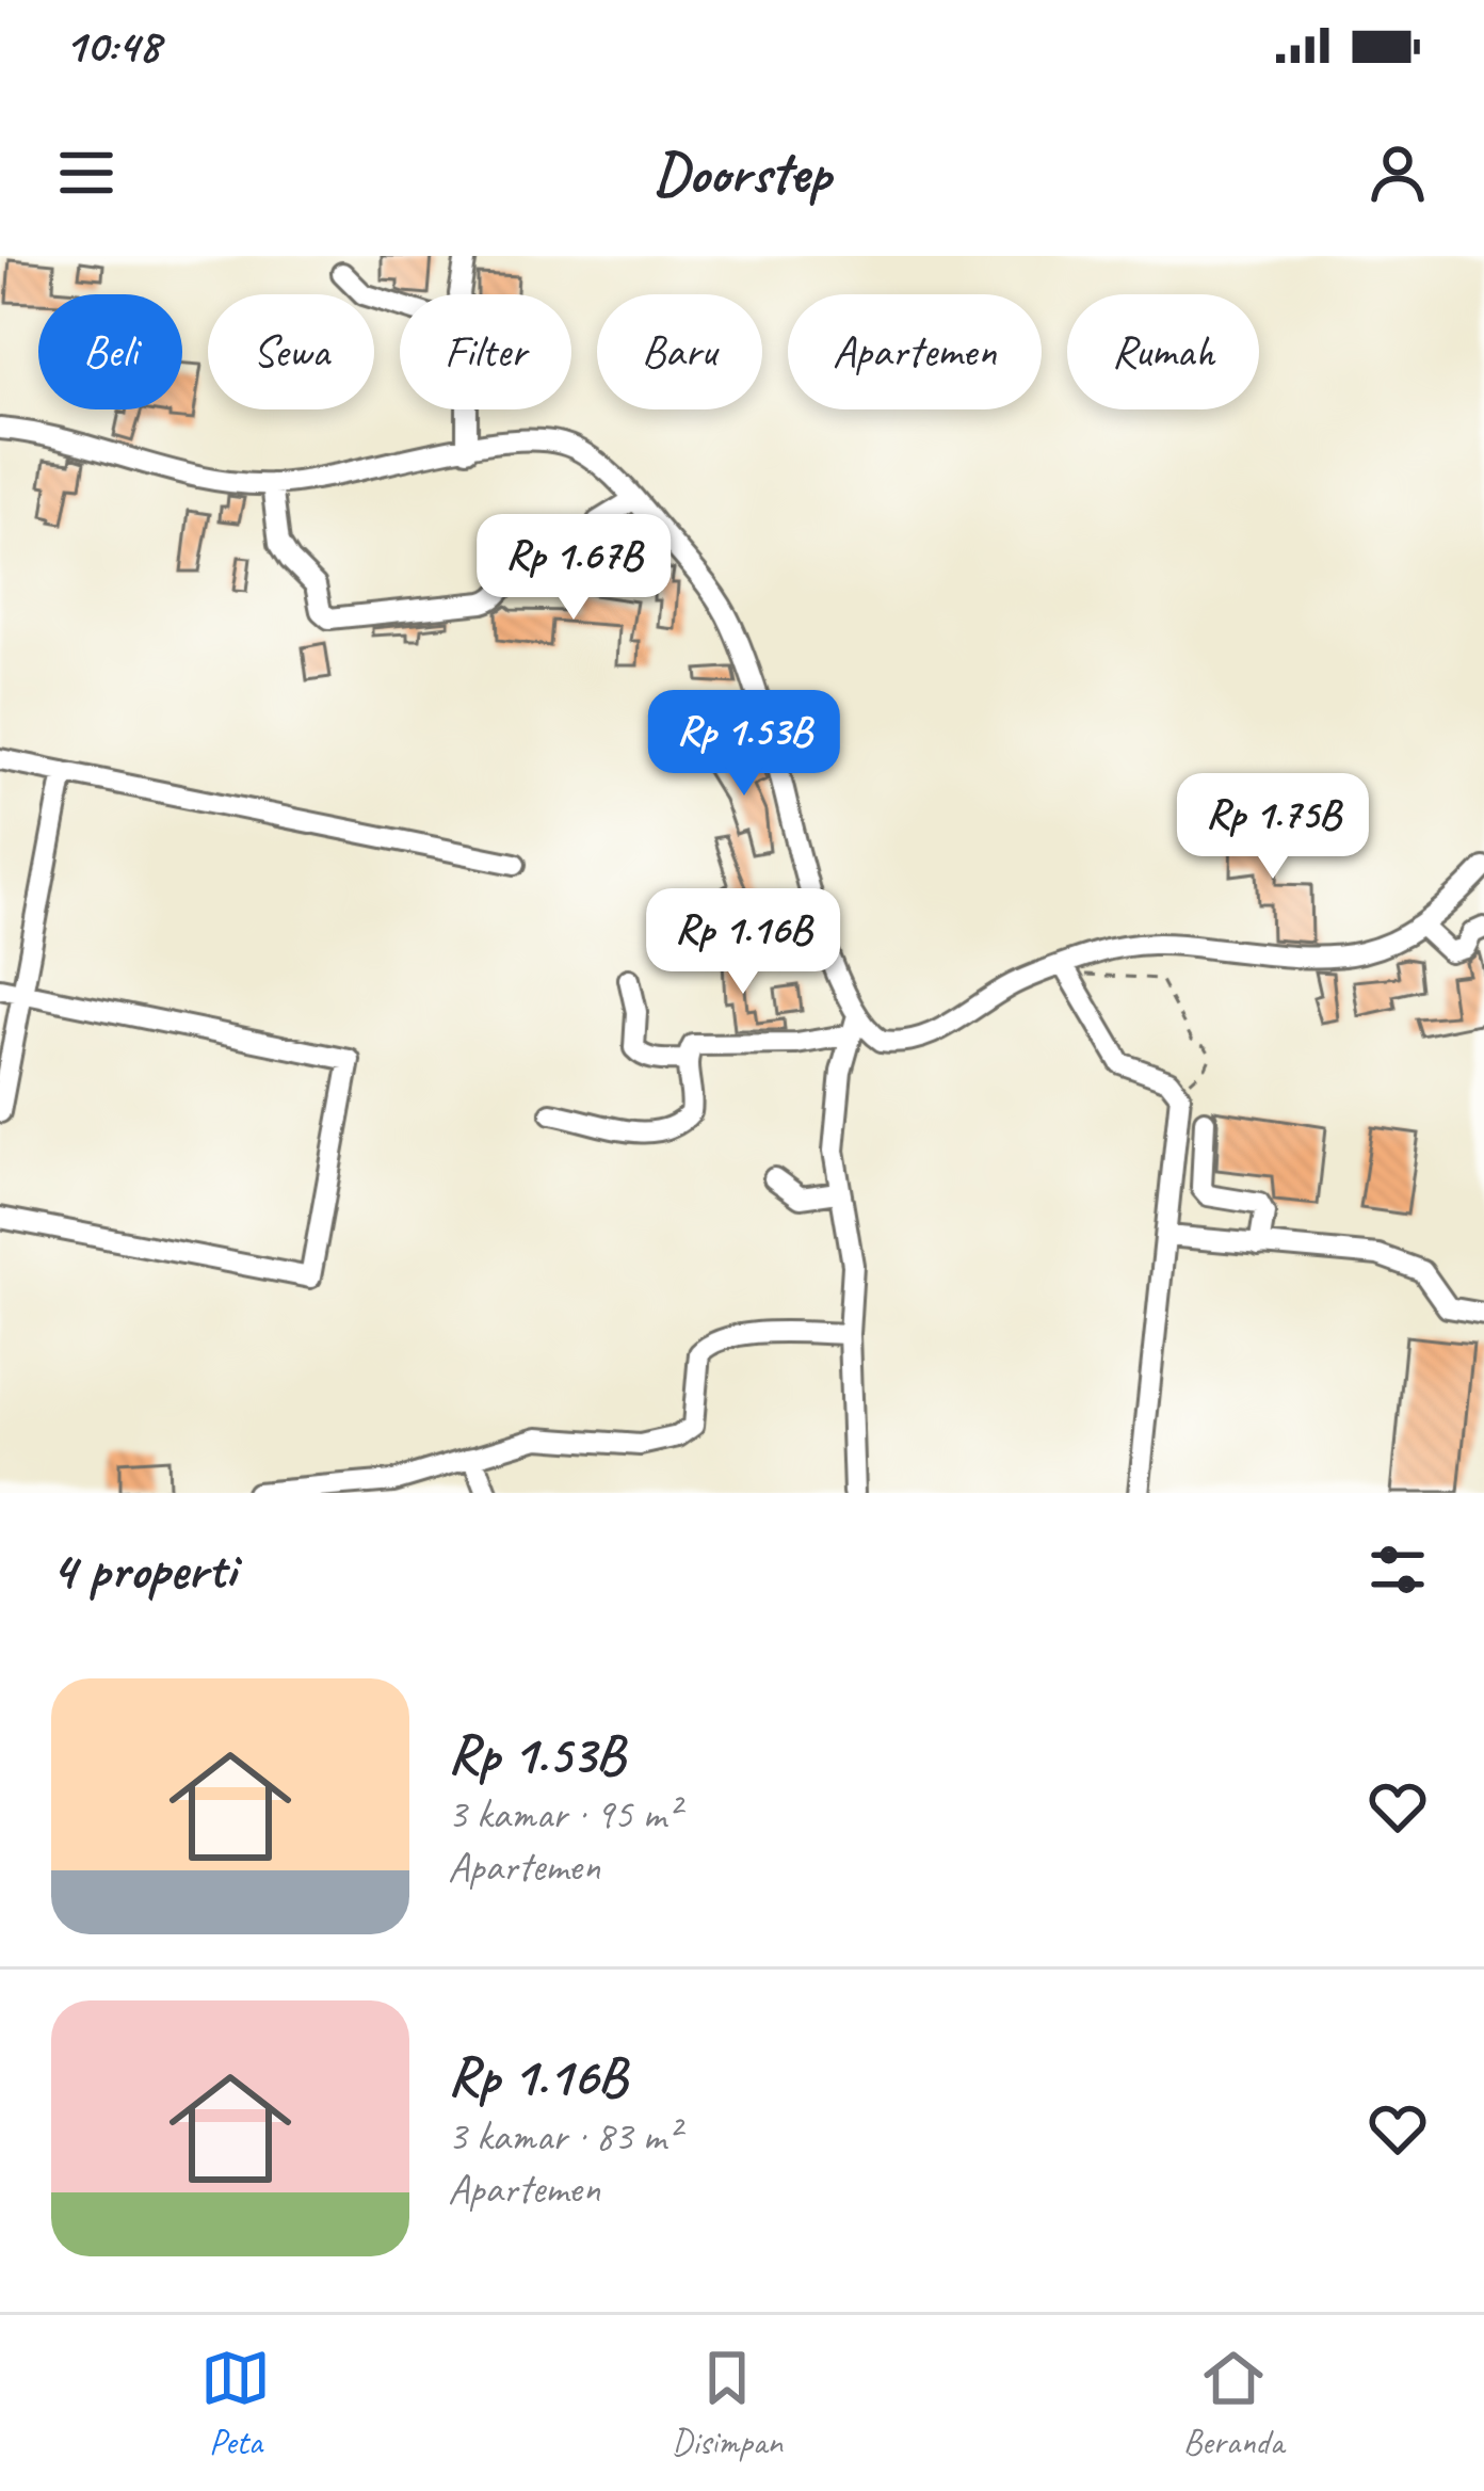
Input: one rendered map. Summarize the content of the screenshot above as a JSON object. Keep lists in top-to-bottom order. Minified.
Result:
{"page":{"status":"10:48","header":"Doorstep","chip":["Beli","Sewa","Filter","Baru","Apartemen","Rumah"],"price":["Rp 1.67B","Rp 1.53B","Rp 1.75B","Rp 1.16B"],"heading":"4 properti","list":[{"name":"Rp 1.53B","note":"3 kamar · 95 m² · Apartemen"},{"name":"Rp 1.16B","note":"3 kamar · 83 m² · Apartemen"}],"tabs":["Peta","Disimpan","Beranda"]}}
